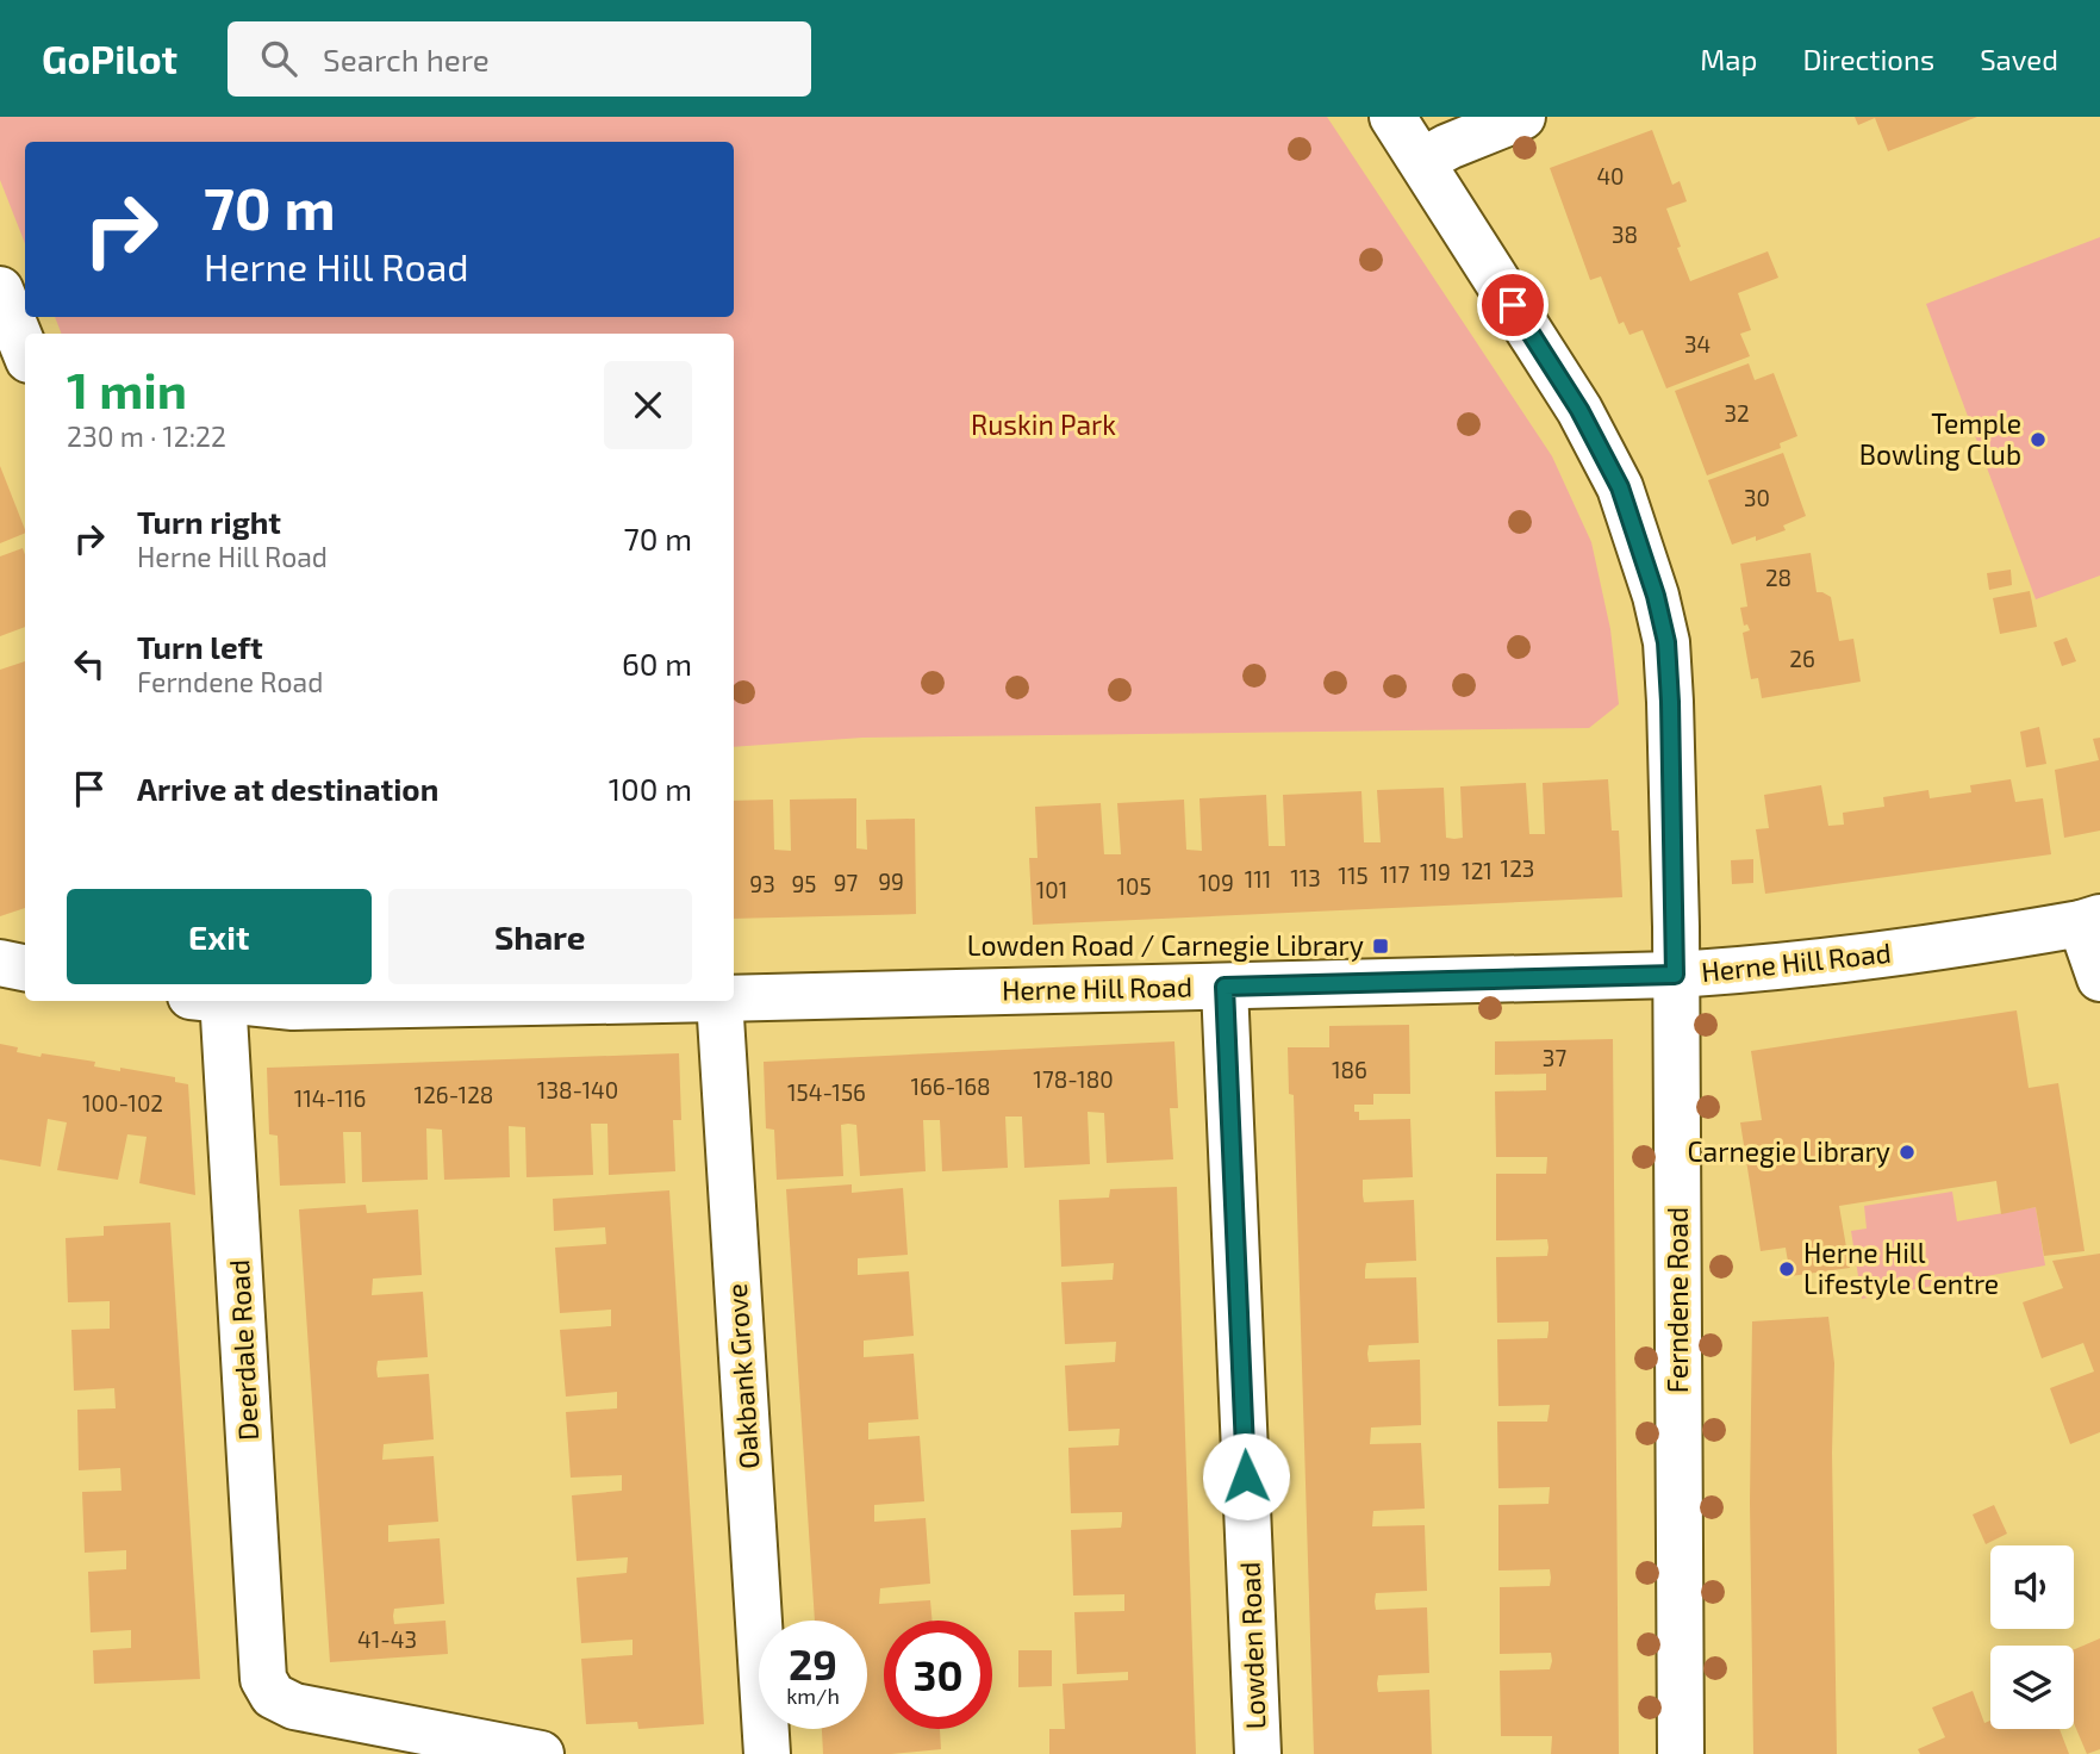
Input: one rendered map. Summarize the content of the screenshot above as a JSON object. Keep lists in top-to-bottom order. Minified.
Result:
{"streets":{"street":["Herne Hill Road","Ferndene Road","Deerdale Road","Oakbank Grove","Lowden Road"]},"crossings":[["Herne Hill Road","Ferndene Road"],["Herne Hill Road","Lowden Road"]],"parks":["Ruskin Park"],"places":{"other":["Temple Bowling Club","Carnegie Library","Herne Hill Lifestyle Centre"],"transit":["Lowden Road / Carnegie Library"]},"house_numbers":["40","38","34","32","30","28","26","123","121","119","117","115","113","111","99","97","109","93","95","105","101","37","186","178-180","166-168","138-140","154-156","126-128","114-116","100-102","41-43"],"page":{"header":"GoPilot","search":"Search here","nav":["Map","Directions","Saved"],"turn":["70 m","Herne Hill Road"],"heading":["1 min","230 m · 12:22"],"list":[{"name":"Turn right","note":"Herne Hill Road","value":"70 m"},{"name":"Turn left","note":"Ferndene Road","value":"60 m"},{"name":"Arrive at destination","value":"100 m"}],"buttons":["Exit","Share"],"speed":"29 km/h","limit":"30"}}
